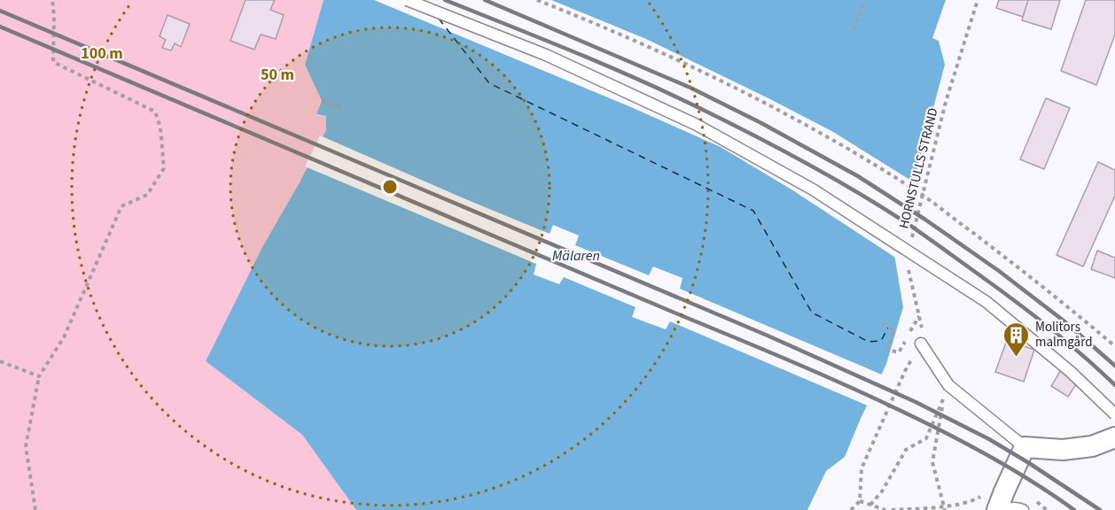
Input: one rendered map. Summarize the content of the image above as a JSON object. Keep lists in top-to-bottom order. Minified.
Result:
{"streets":{"path":["HORNSTULLS STRAND"]},"water":["Mälaren"],"places":{"building":["Molitors malmgård"]},"rings":["100 m","50 m"]}
